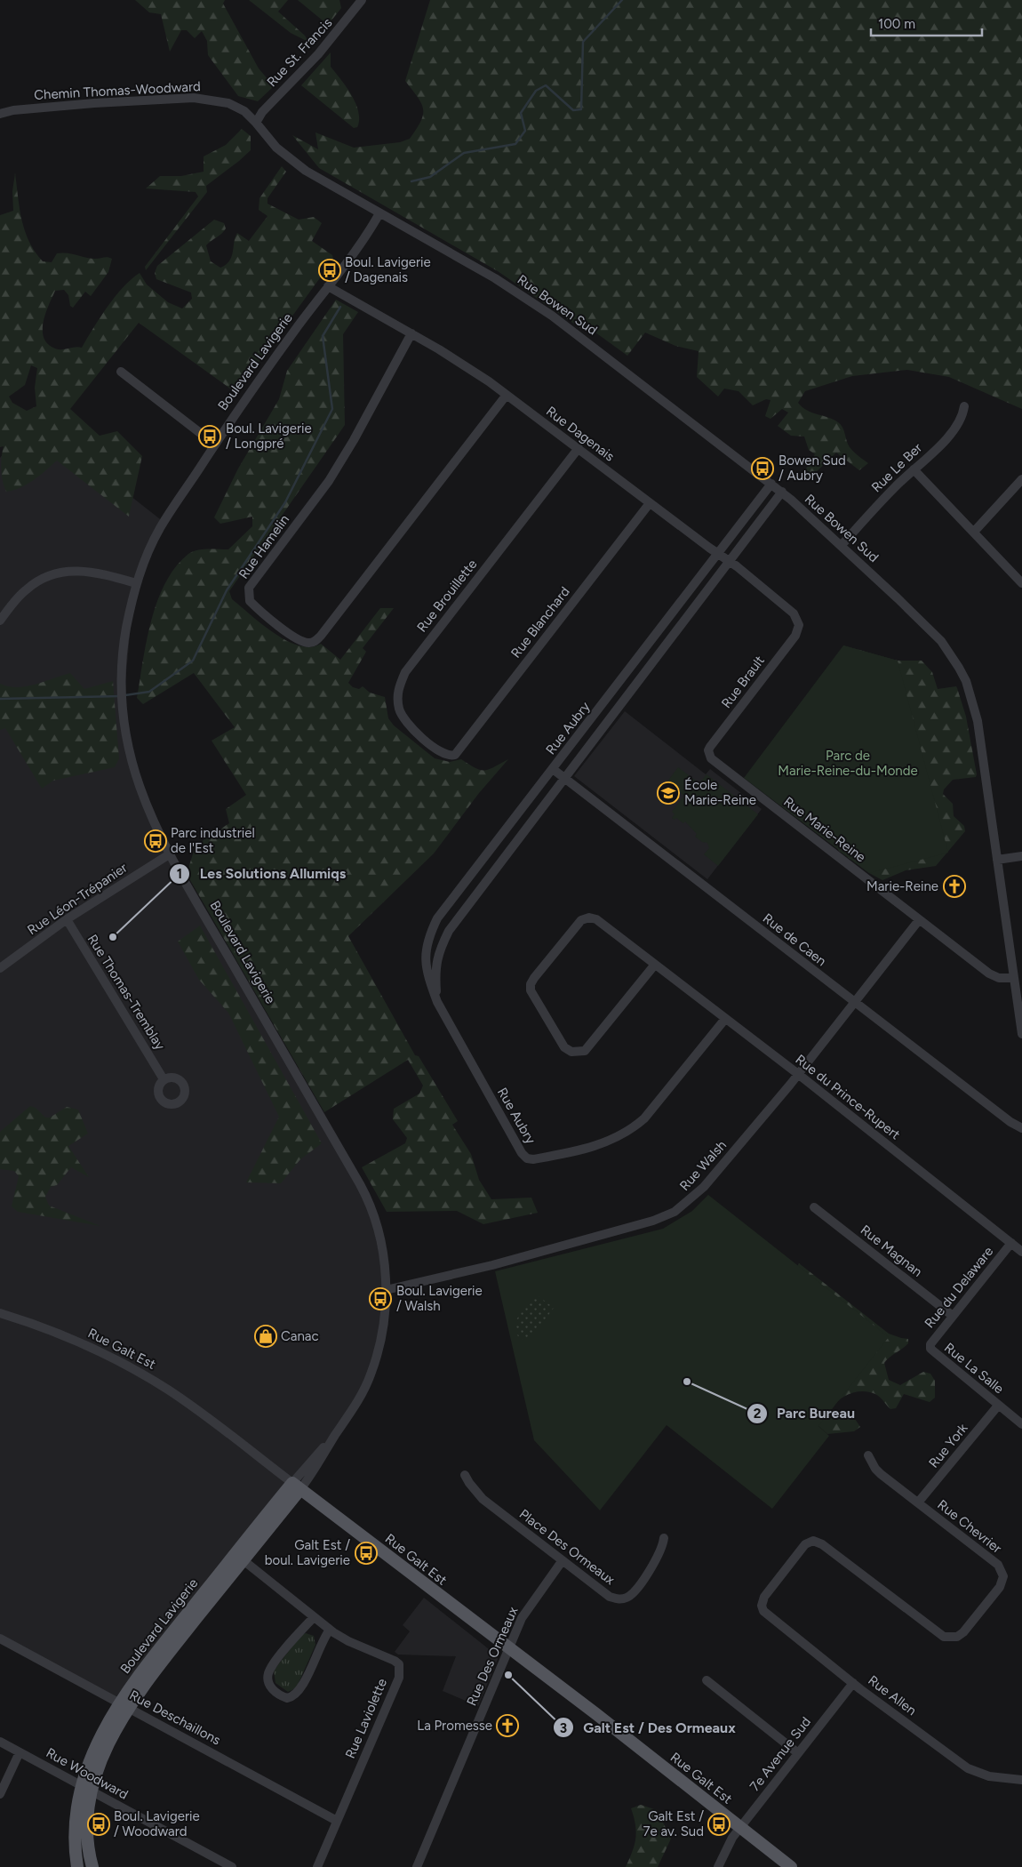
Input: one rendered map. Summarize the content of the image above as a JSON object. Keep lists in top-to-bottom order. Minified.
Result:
{"streets":{"main road":["Boulevard Lavigerie","Rue Galt Est"],"street":["Rue St. Francis","Chemin Thomas-Woodward","Rue Bowen Sud","Rue Dagenais","Rue Le Ber","Rue Hamelin","Rue Brouillette","Rue Blanchard","Rue Brault","Rue Aubry","Rue Marie-Reine","Rue Léon-Trépanier","Rue de Caen","Rue Thomas-Tremblay","Rue du Prince-Rupert","Rue Walsh","Rue Magnan","Rue du Delaware","Rue La Salle","Rue York","Rue Chevrier","Place Des Ormeaux","Rue Des Ormeaux","Rue Allen","Rue Deschaillons","Rue Laviolette","7e Avenue Sud","Rue Woodward"]},"crossings":[["Rue St. Francis","Chemin Thomas-Woodward"],["Rue St. Francis","Rue Bowen Sud"],["Chemin Thomas-Woodward","Rue Bowen Sud"],["Rue Bowen Sud","Boulevard Lavigerie"],["Rue Bowen Sud","Rue Le Ber"],["Rue Bowen Sud","Rue Aubry"],["Rue Bowen Sud","Rue Marie-Reine"],["Boulevard Lavigerie","Rue Dagenais"],["Boulevard Lavigerie","Rue Léon-Trépanier"],["Boulevard Lavigerie","Rue Walsh"],["Boulevard Lavigerie","Rue Galt Est"],["Boulevard Lavigerie","Rue Deschaillons"],["Boulevard Lavigerie","Rue Laviolette"],["Boulevard Lavigerie","Rue Woodward"],["Rue Dagenais","Rue Hamelin"],["Rue Dagenais","Rue Brouillette"],["Rue Dagenais","Rue Blanchard"],["Rue Dagenais","Rue Brault"],["Rue Dagenais","Rue Aubry"],["Rue Brouillette","Rue Blanchard"],["Rue Brault","Rue Marie-Reine"],["Rue Aubry","Rue de Caen"],["Rue Aubry","Rue du Prince-Rupert"],["Rue Marie-Reine","Rue Walsh"],["Rue Léon-Trépanier","Rue Thomas-Tremblay"],["Rue de Caen","Rue Walsh"],["Rue du Prince-Rupert","Rue Walsh"],["Rue du Prince-Rupert","Rue du Delaware"],["Rue Magnan","Rue du Delaware"],["Rue du Delaware","Rue La Salle"],["Rue Galt Est","Rue Des Ormeaux"],["Rue Galt Est","7e Avenue Sud"],["Rue La Salle","Rue York"],["Rue York","Rue Chevrier"],["Rue Chevrier","Rue Allen"],["Place Des Ormeaux","Rue Des Ormeaux"],["Rue Allen","7e Avenue Sud"],["Rue Deschaillons","Rue Laviolette"]],"parks":["Parc de Marie-Reine-du-Monde"],"places":{"bus stop":["Boul. Lavigerie / Dagenais","Boul. Lavigerie / Longpré","Bowen Sud / Aubry","Parc industriel de l'Est","Boul. Lavigerie / Walsh","Galt Est / boul. Lavigerie","Boul. Lavigerie / Woodward","Galt Est / 7e av. Sud"],"school or university":["École Marie-Reine"],"church":["Marie-Reine","La Promesse"],"other":["Les Solutions Allumiqs","Parc Bureau","Galt Est / Des Ormeaux"],"shop":["Canac"]},"scale_bar":"100 m"}
